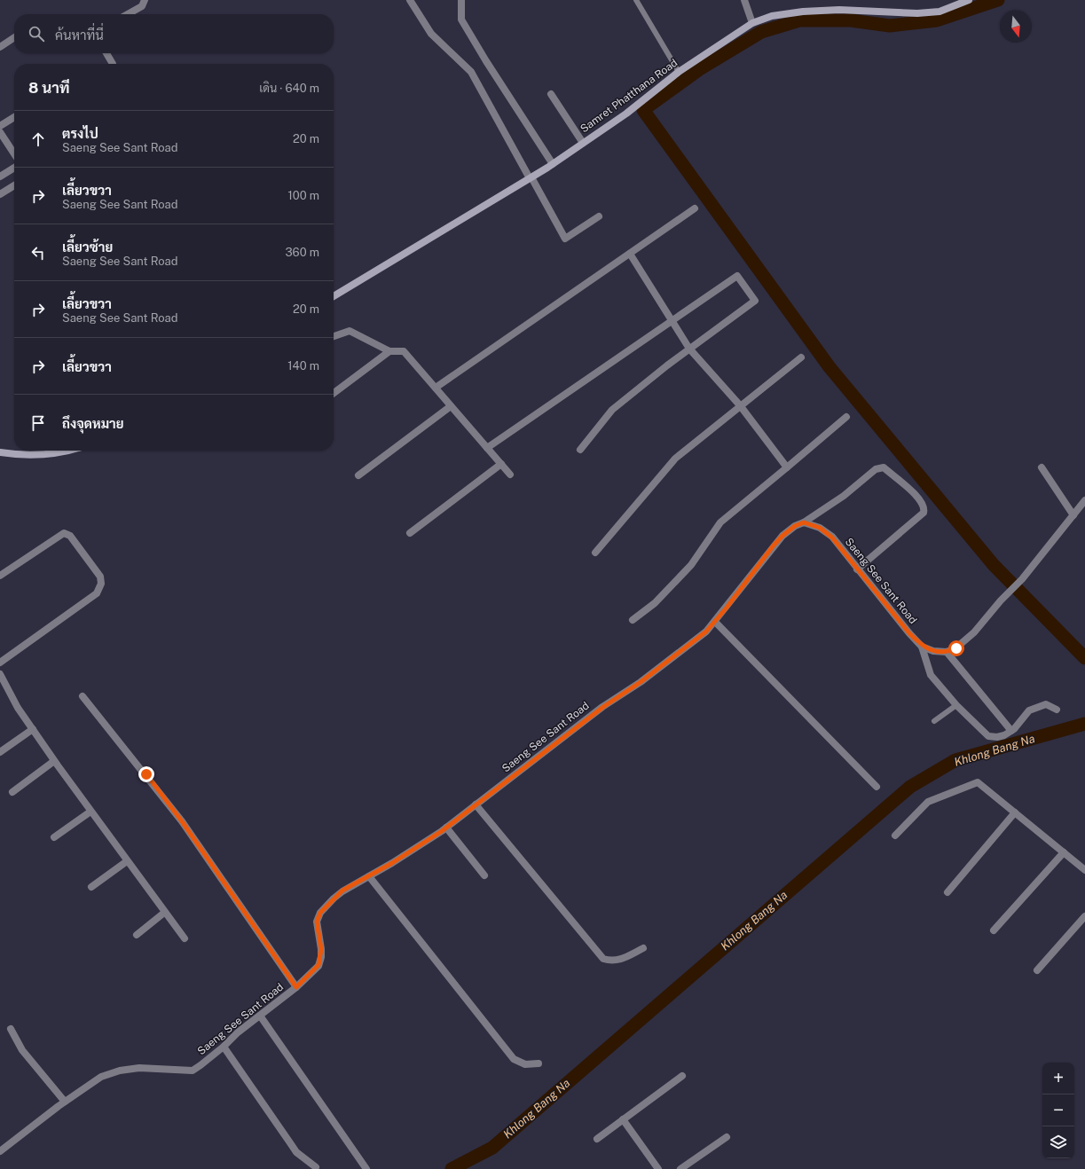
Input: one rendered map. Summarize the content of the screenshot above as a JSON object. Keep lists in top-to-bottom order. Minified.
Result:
{"streets":{"street":["Samret Phatthana Road","Saeng See Sant Road"]},"water":["Khlong Bang Na"],"north":"bottom","page":{"search":"ค้นหาที่นี่","heading":["8 นาที","เดิน · 640 m"],"list":[["ตรงไป","Saeng See Sant Road","20 m"],["เลี้ยวขวา","Saeng See Sant Road","100 m"],["เลี้ยวซ้าย","Saeng See Sant Road","360 m"],["เลี้ยวขวา","Saeng See Sant Road","20 m"],["เลี้ยวขวา","140 m"],"ถึงจุดหมาย"],"map_buttons":["+","−"]}}
